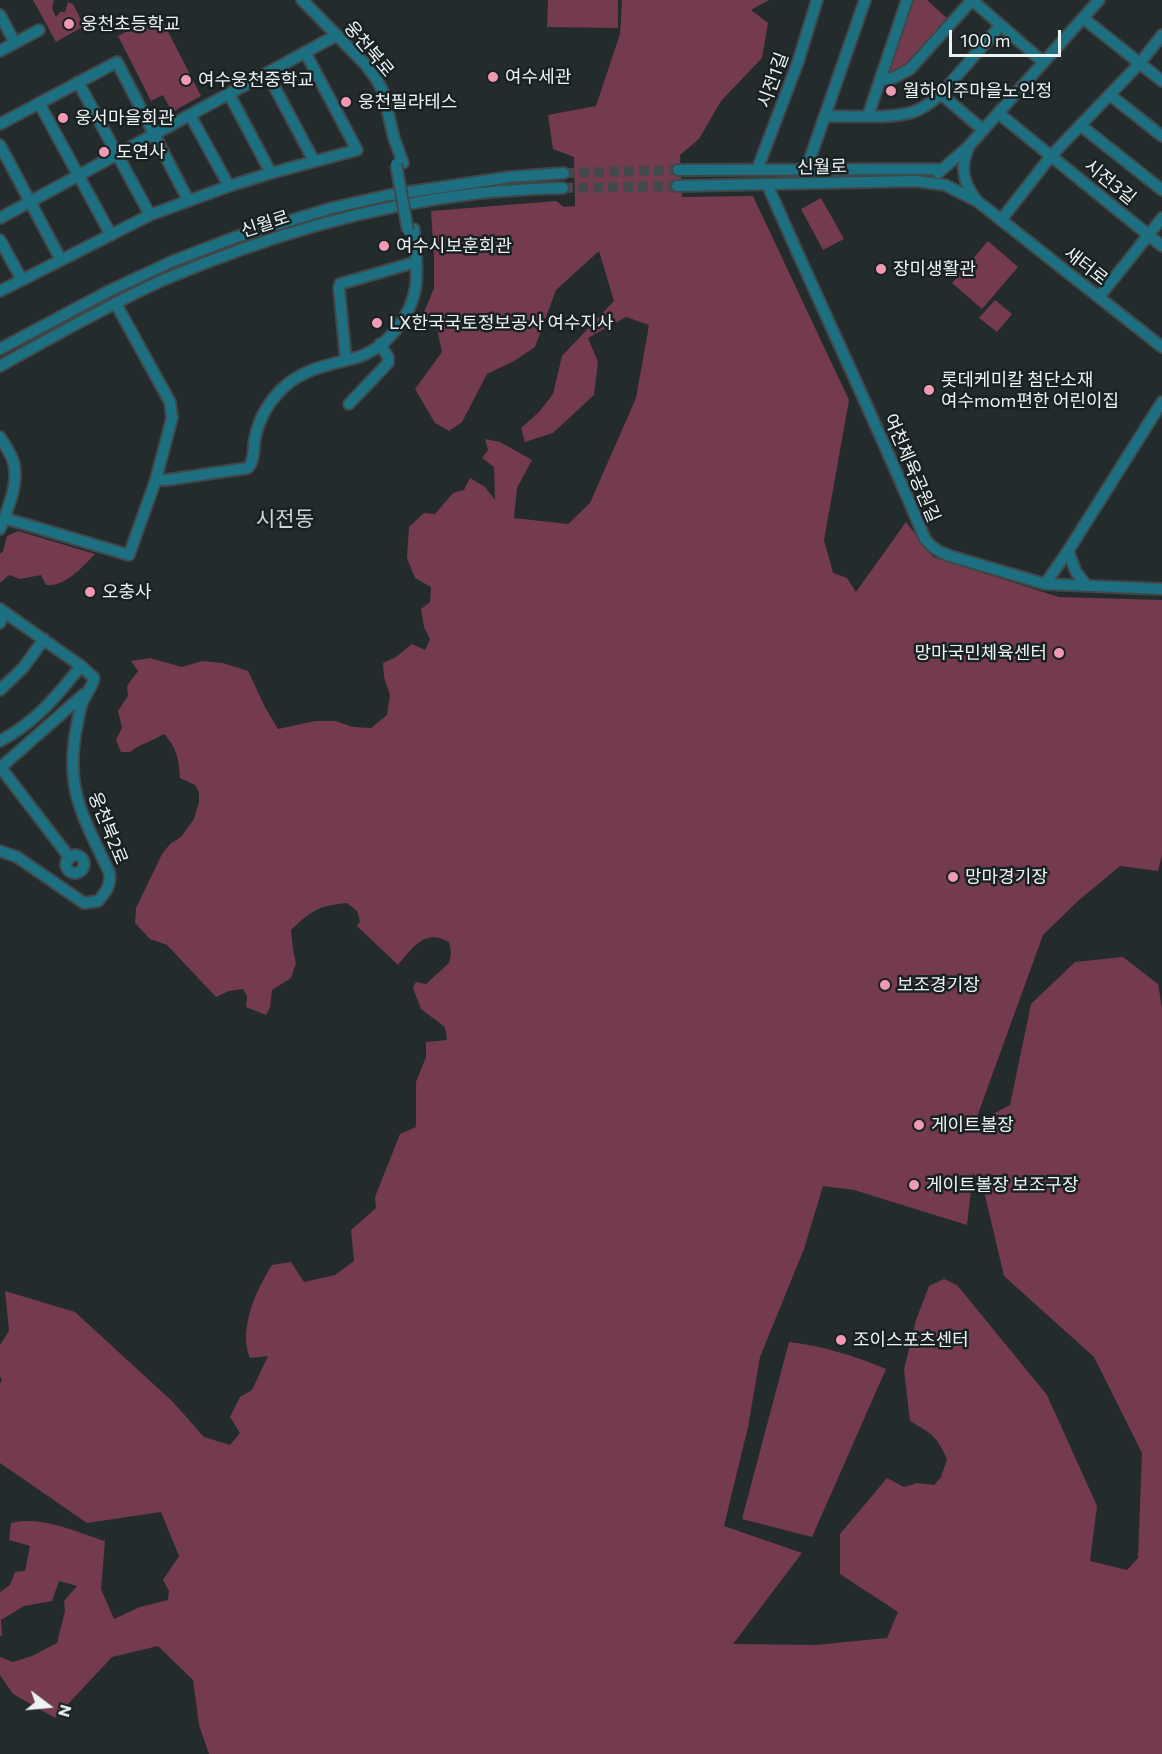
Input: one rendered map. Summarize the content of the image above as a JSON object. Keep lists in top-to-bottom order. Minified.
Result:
{"streets":{"street":["웅천북로","시전1길","신월로","시전3길","새터로","여천체육공원길","웅천북2로"]},"crossings":[["시전1길","신월로"],["신월로","새터로"],["신월로","여천체육공원길"]],"districts":["시전동"],"places":["웅천초등학교","여수세관","여수웅천중학교","월하이주마을노인정","웅천필라테스","웅서마을회관","도연사","여수시보훈회관","장미생활관","LX한국국토정보공사 여수지사","롯데케미칼 첨단소재 여수mom편한 어린이집","오충사","망마국민체육센터","망마경기장","보조경기장","게이트볼장","게이트볼장 보조구장","조이스포츠센터"],"scale_bar":"100 m","north":"right"}
